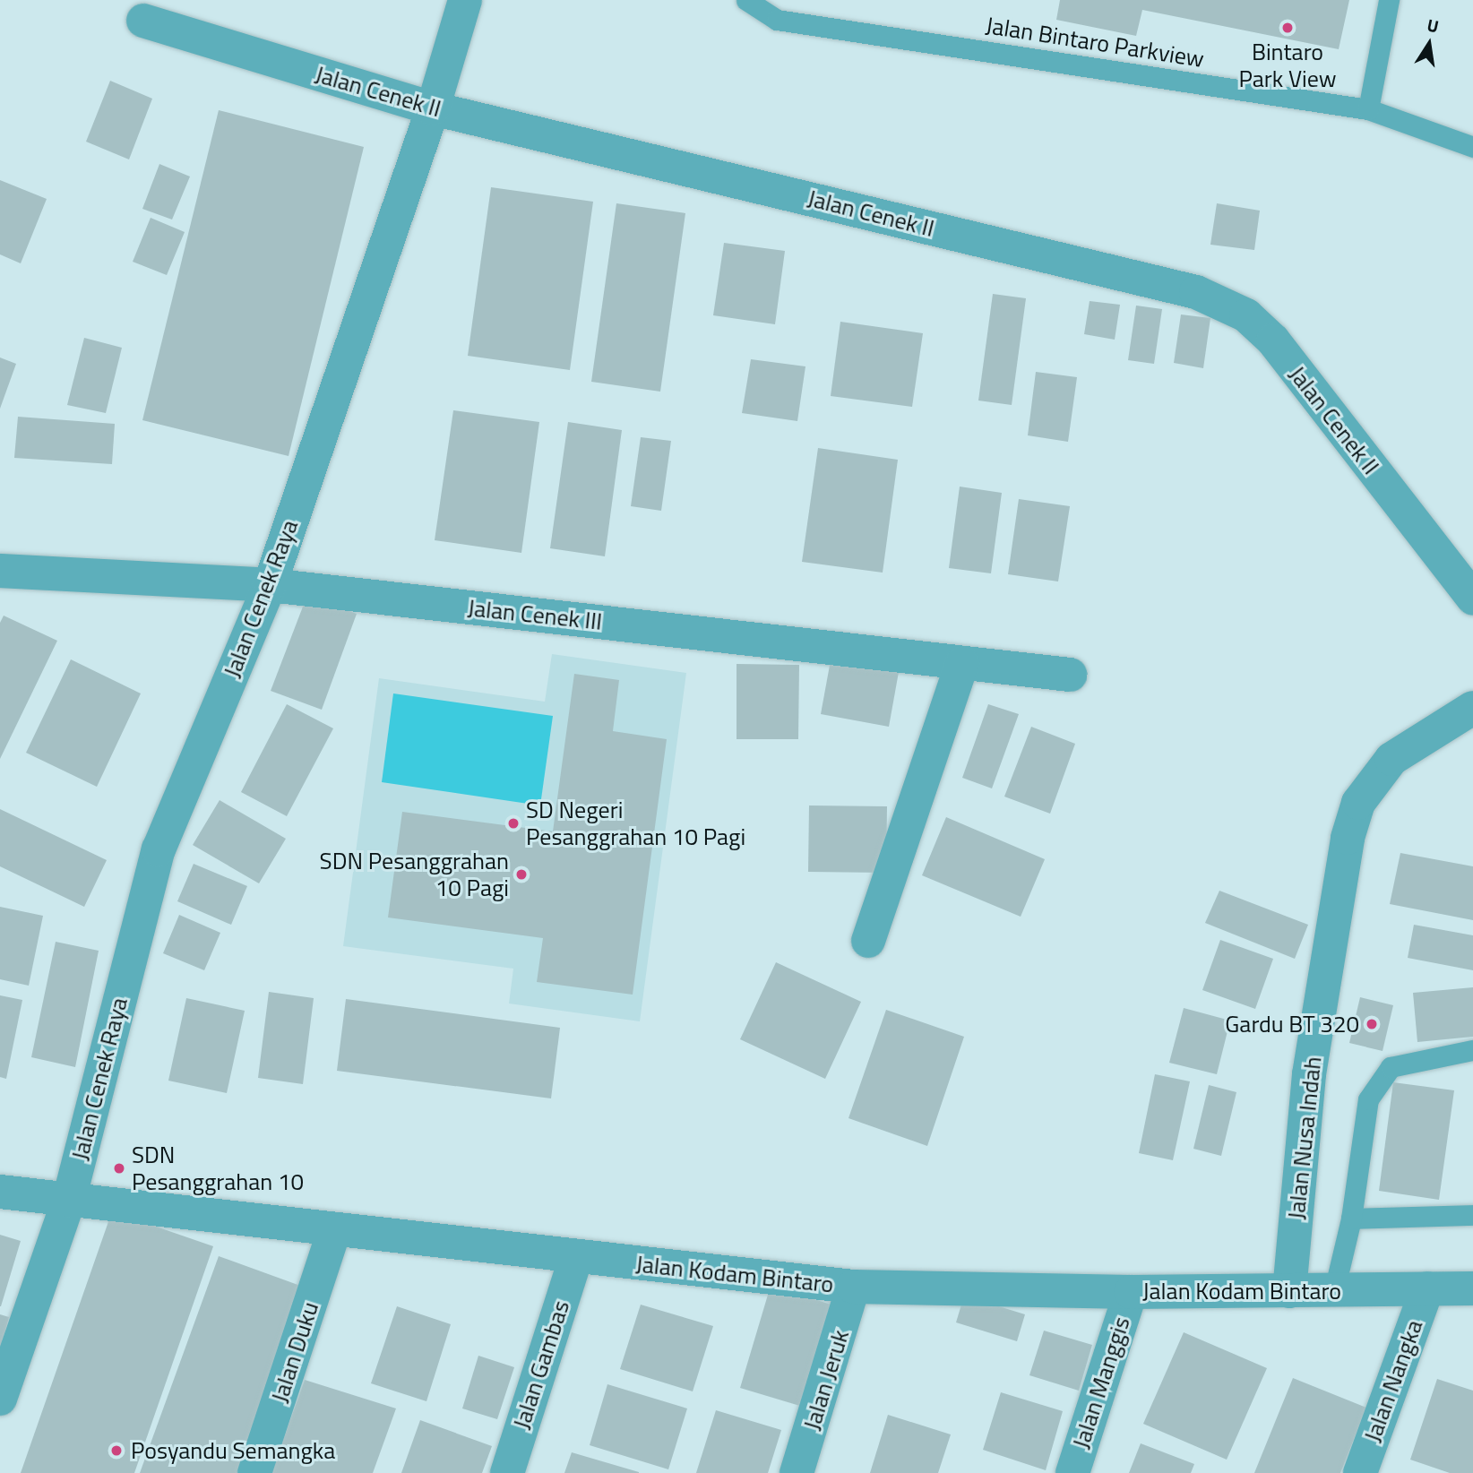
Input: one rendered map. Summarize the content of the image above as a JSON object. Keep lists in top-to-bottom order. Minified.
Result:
{"streets":{"street":["Jalan Cenek II","Jalan Cenek Raya","Jalan Cenek III","Jalan Nusa Indah","Jalan Kodam Bintaro","Jalan Duku","Jalan Gambas","Jalan Jeruk","Jalan Nangka","Jalan Manggis"],"lane":["Jalan Bintaro Parkview"]},"crossings":[["Jalan Cenek II","Jalan Cenek Raya"],["Jalan Cenek Raya","Jalan Cenek III"],["Jalan Cenek Raya","Jalan Kodam Bintaro"],["Jalan Nusa Indah","Jalan Kodam Bintaro"],["Jalan Kodam Bintaro","Jalan Duku"],["Jalan Kodam Bintaro","Jalan Gambas"],["Jalan Kodam Bintaro","Jalan Jeruk"],["Jalan Kodam Bintaro","Jalan Nangka"],["Jalan Kodam Bintaro","Jalan Manggis"]],"places":["Bintaro Park View","SD Negeri Pesanggrahan 10 Pagi","SDN Pesanggrahan 10 Pagi","Gardu BT 320","SDN Pesanggrahan 10","Posyandu Semangka"],"north":"top"}
